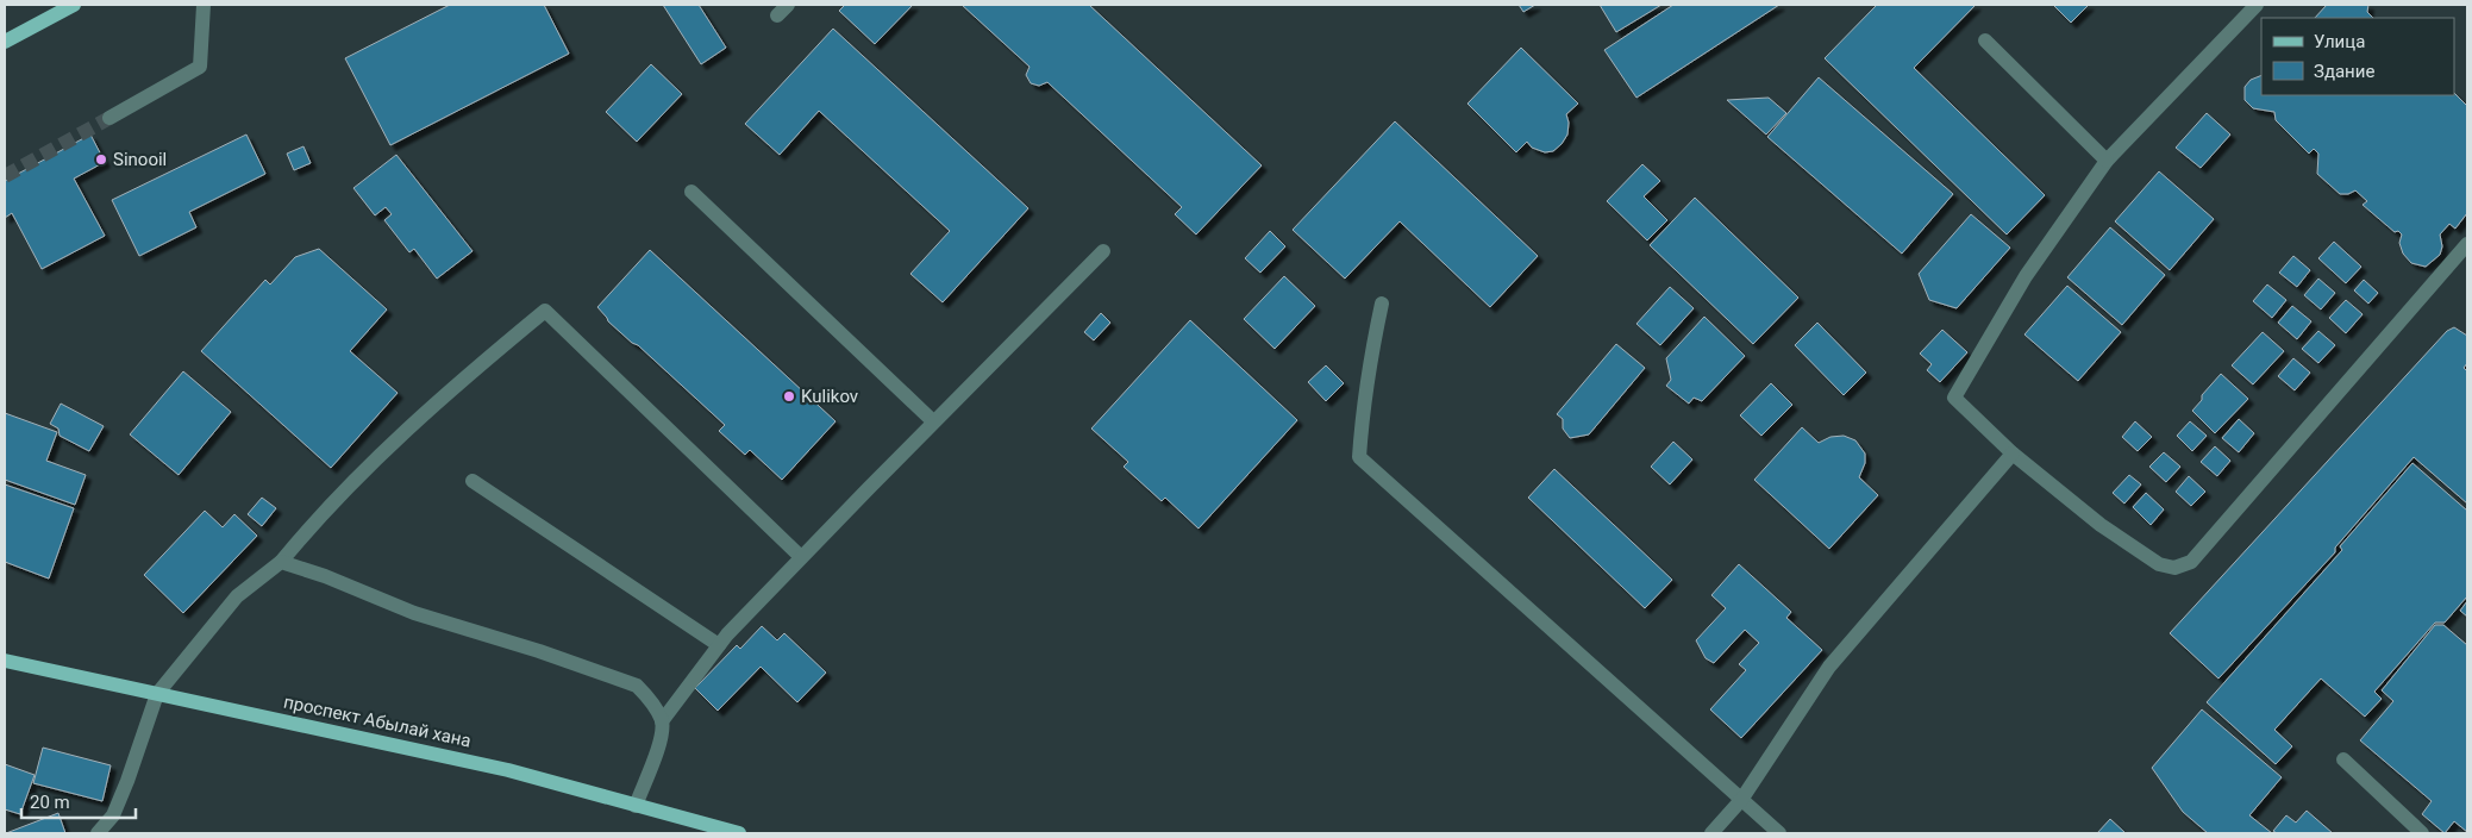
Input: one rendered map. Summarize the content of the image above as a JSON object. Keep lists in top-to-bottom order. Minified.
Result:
{"streets":{"main road":["проспект Абылай хана"]},"places":["Sinooil","Kulikov"],"legend":["Улица","Здание"],"scale_bar":"20 m"}
